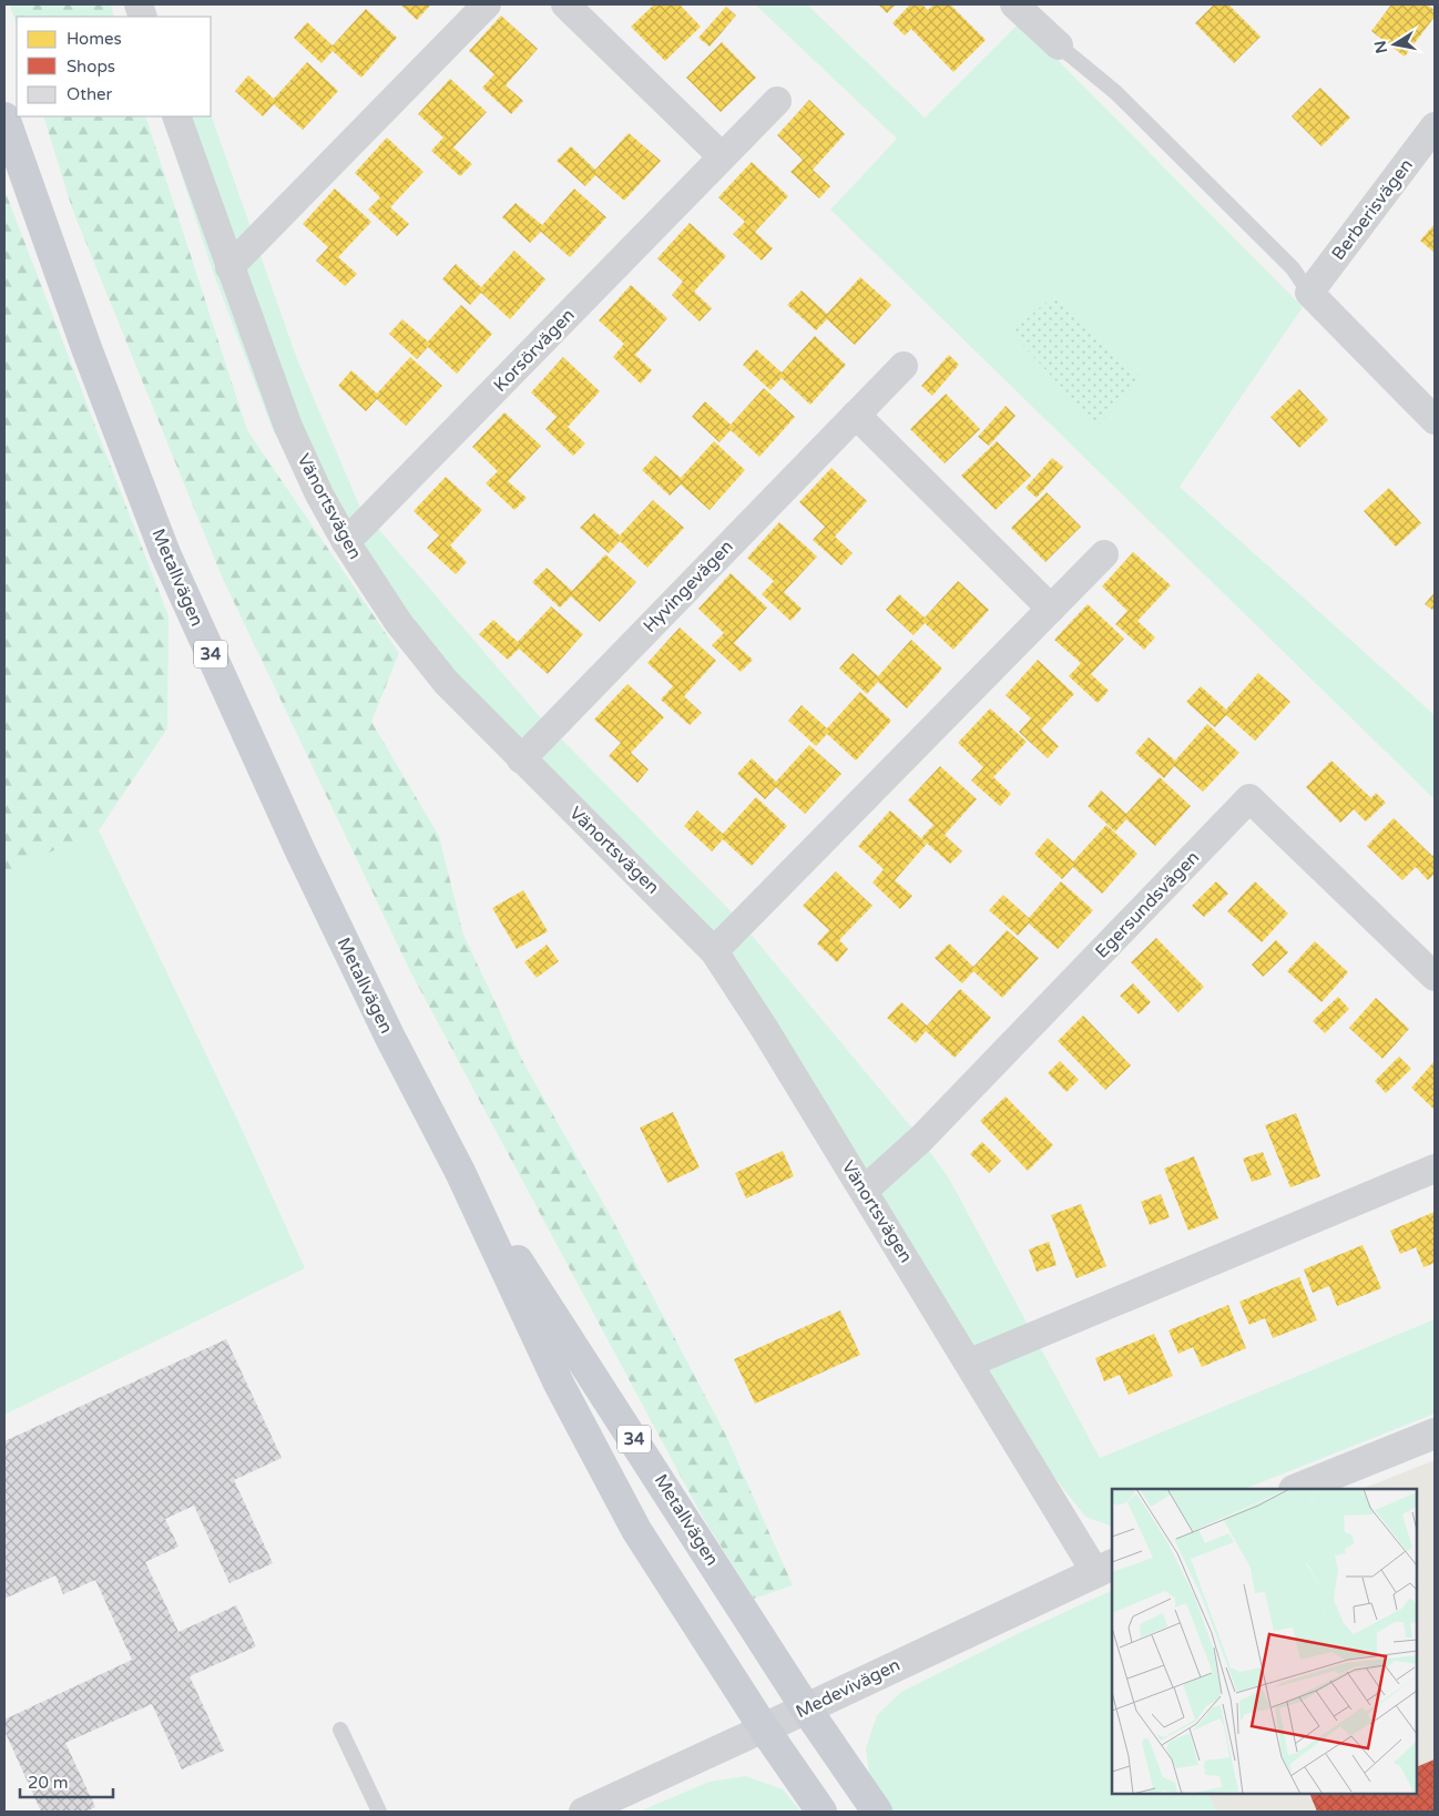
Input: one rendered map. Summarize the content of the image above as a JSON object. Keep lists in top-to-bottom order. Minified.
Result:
{"streets":{"main road":["Metallvägen","34"],"street":["Berberisvägen","Korsörvägen","Vänortsvägen","Hyvingevägen","Egersundsvägen","Medevivägen"]},"crossings":[["Korsörvägen","Vänortsvägen"],["Vänortsvägen","Hyvingevägen"],["Vänortsvägen","Egersundsvägen"],["Vänortsvägen","Medevivägen"],["Metallvägen","Medevivägen"]],"legend":["Homes","Shops","Other"],"scale_bar":"20 m","north":"left"}
